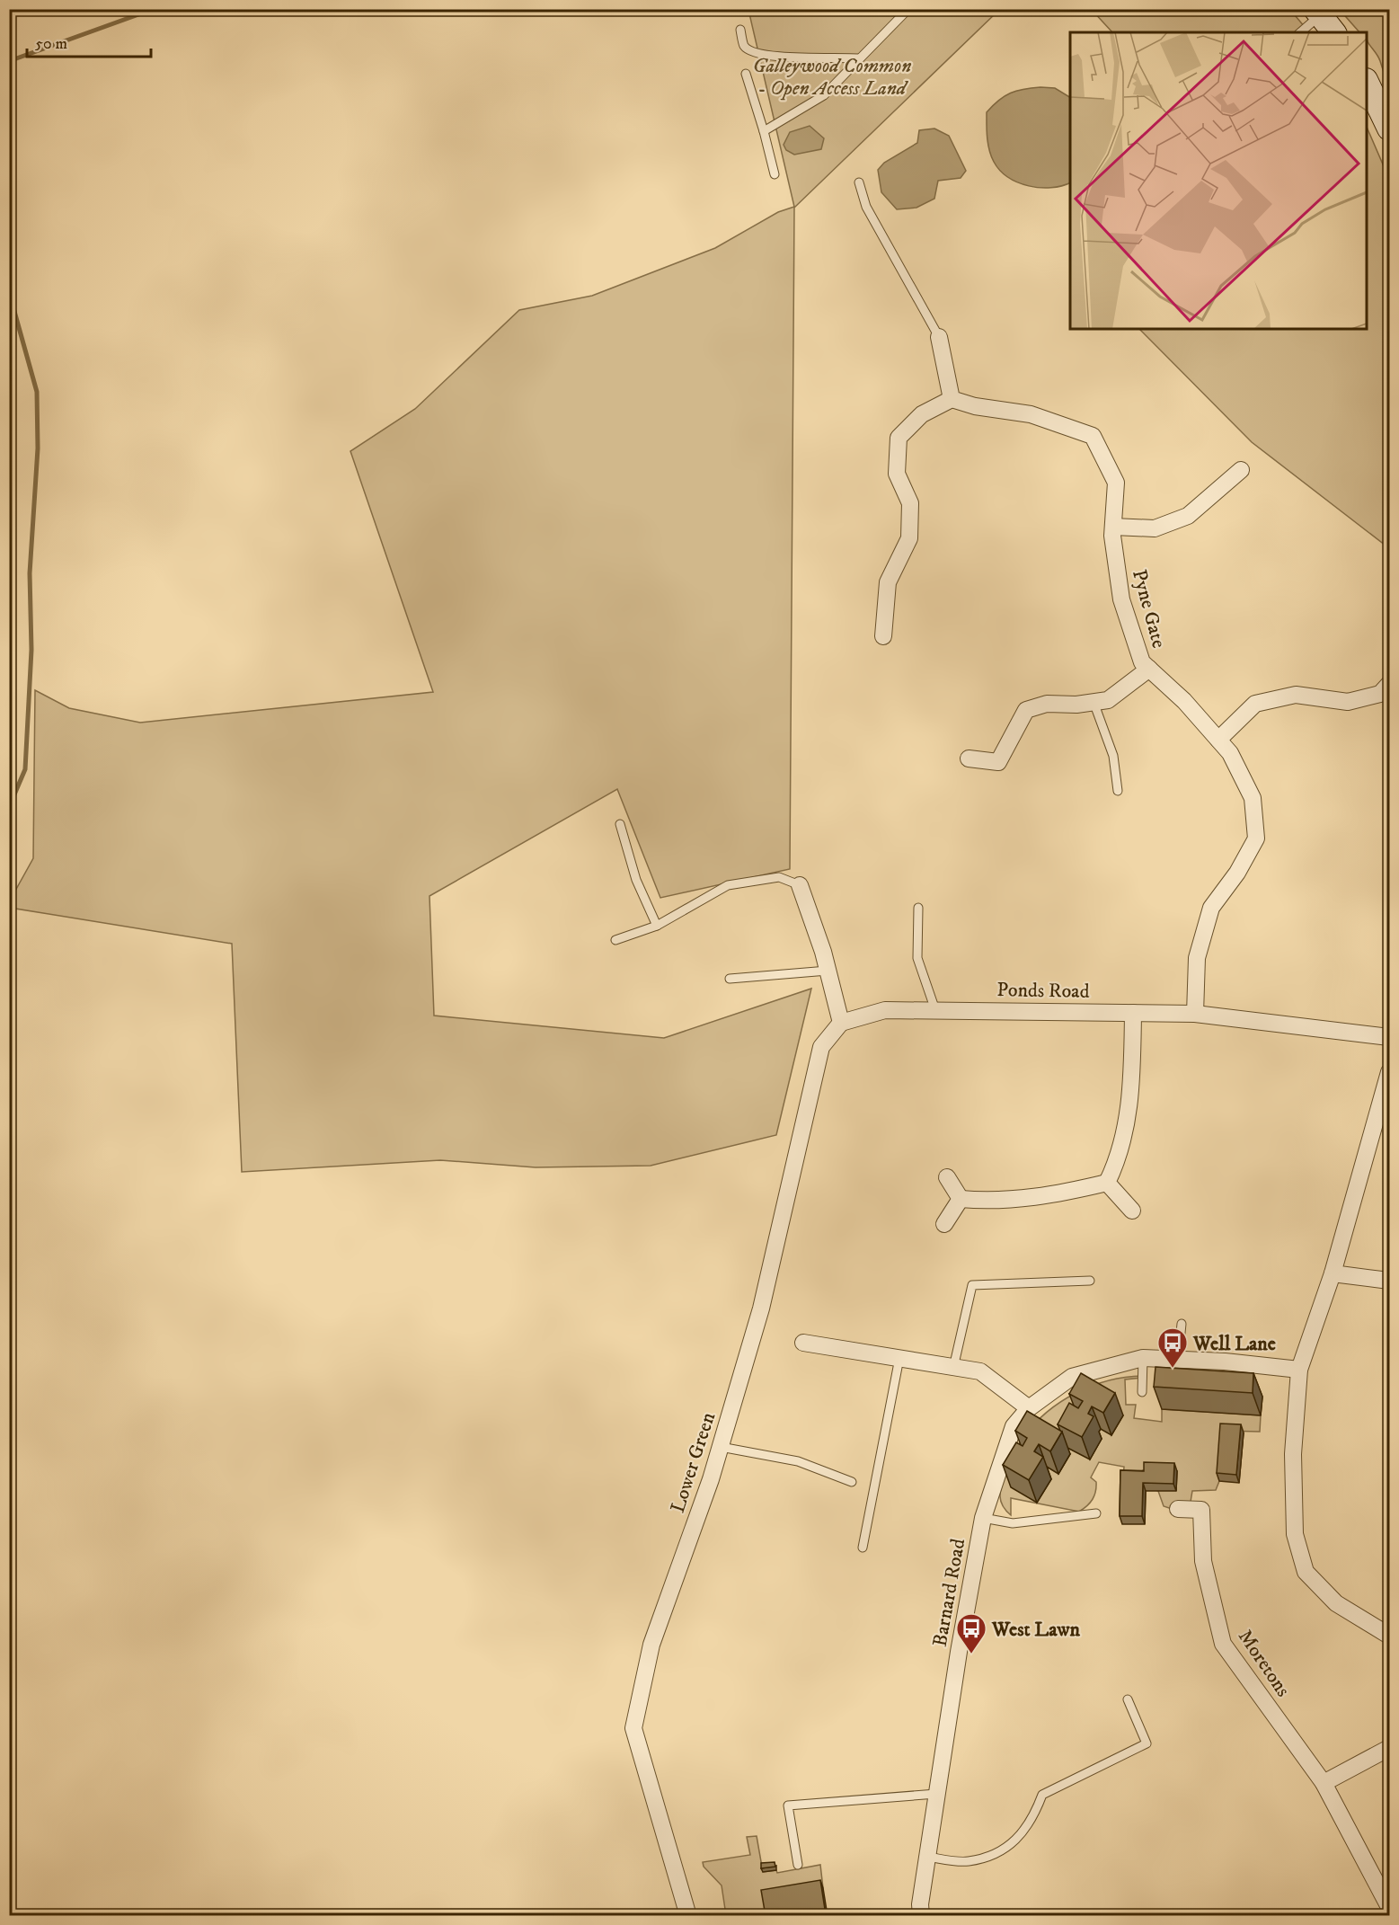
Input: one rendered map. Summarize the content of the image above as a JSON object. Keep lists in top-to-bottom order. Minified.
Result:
{"streets":{"street":["Pyne Gate","Ponds Road","Lower Green","Barnard Road","Moretons"]},"crossings":[["Pyne Gate","Ponds Road"],["Ponds Road","Lower Green"]],"parks":["Galleywood Common - Open Access Land"],"places":{"bus stop":["Well Lane","West Lawn"]},"scale_bar":"50 m"}
